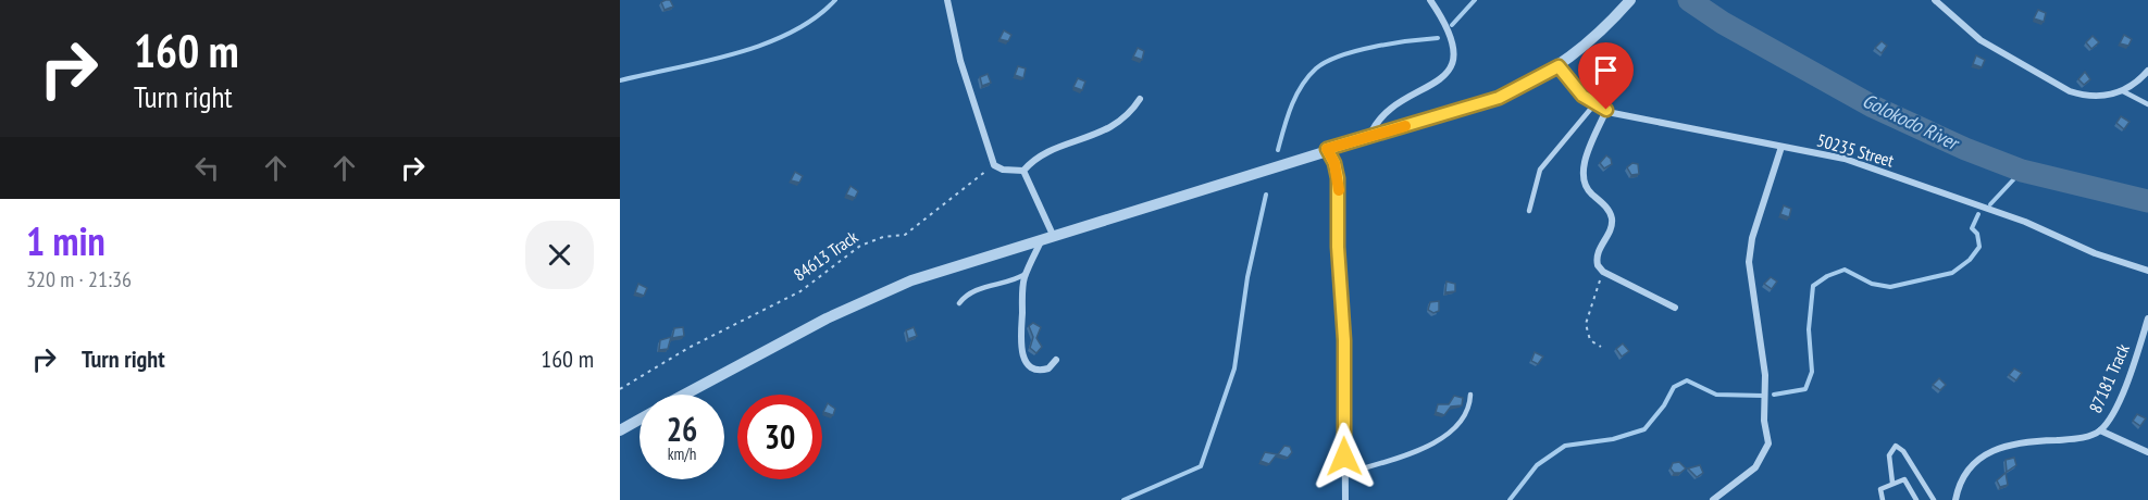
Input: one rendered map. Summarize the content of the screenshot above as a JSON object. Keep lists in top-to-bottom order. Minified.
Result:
{"streets":{"street":["50235 Street","87181 Track"],"path":["84613 Track"]},"water":["Golokodo River"],"page":{"turn":["160 m","Turn right"],"heading":["1 min","320 m · 21:36"],"list":[{"name":"Turn right","value":"160 m"}],"speed":"26 km/h","limit":"30"}}
